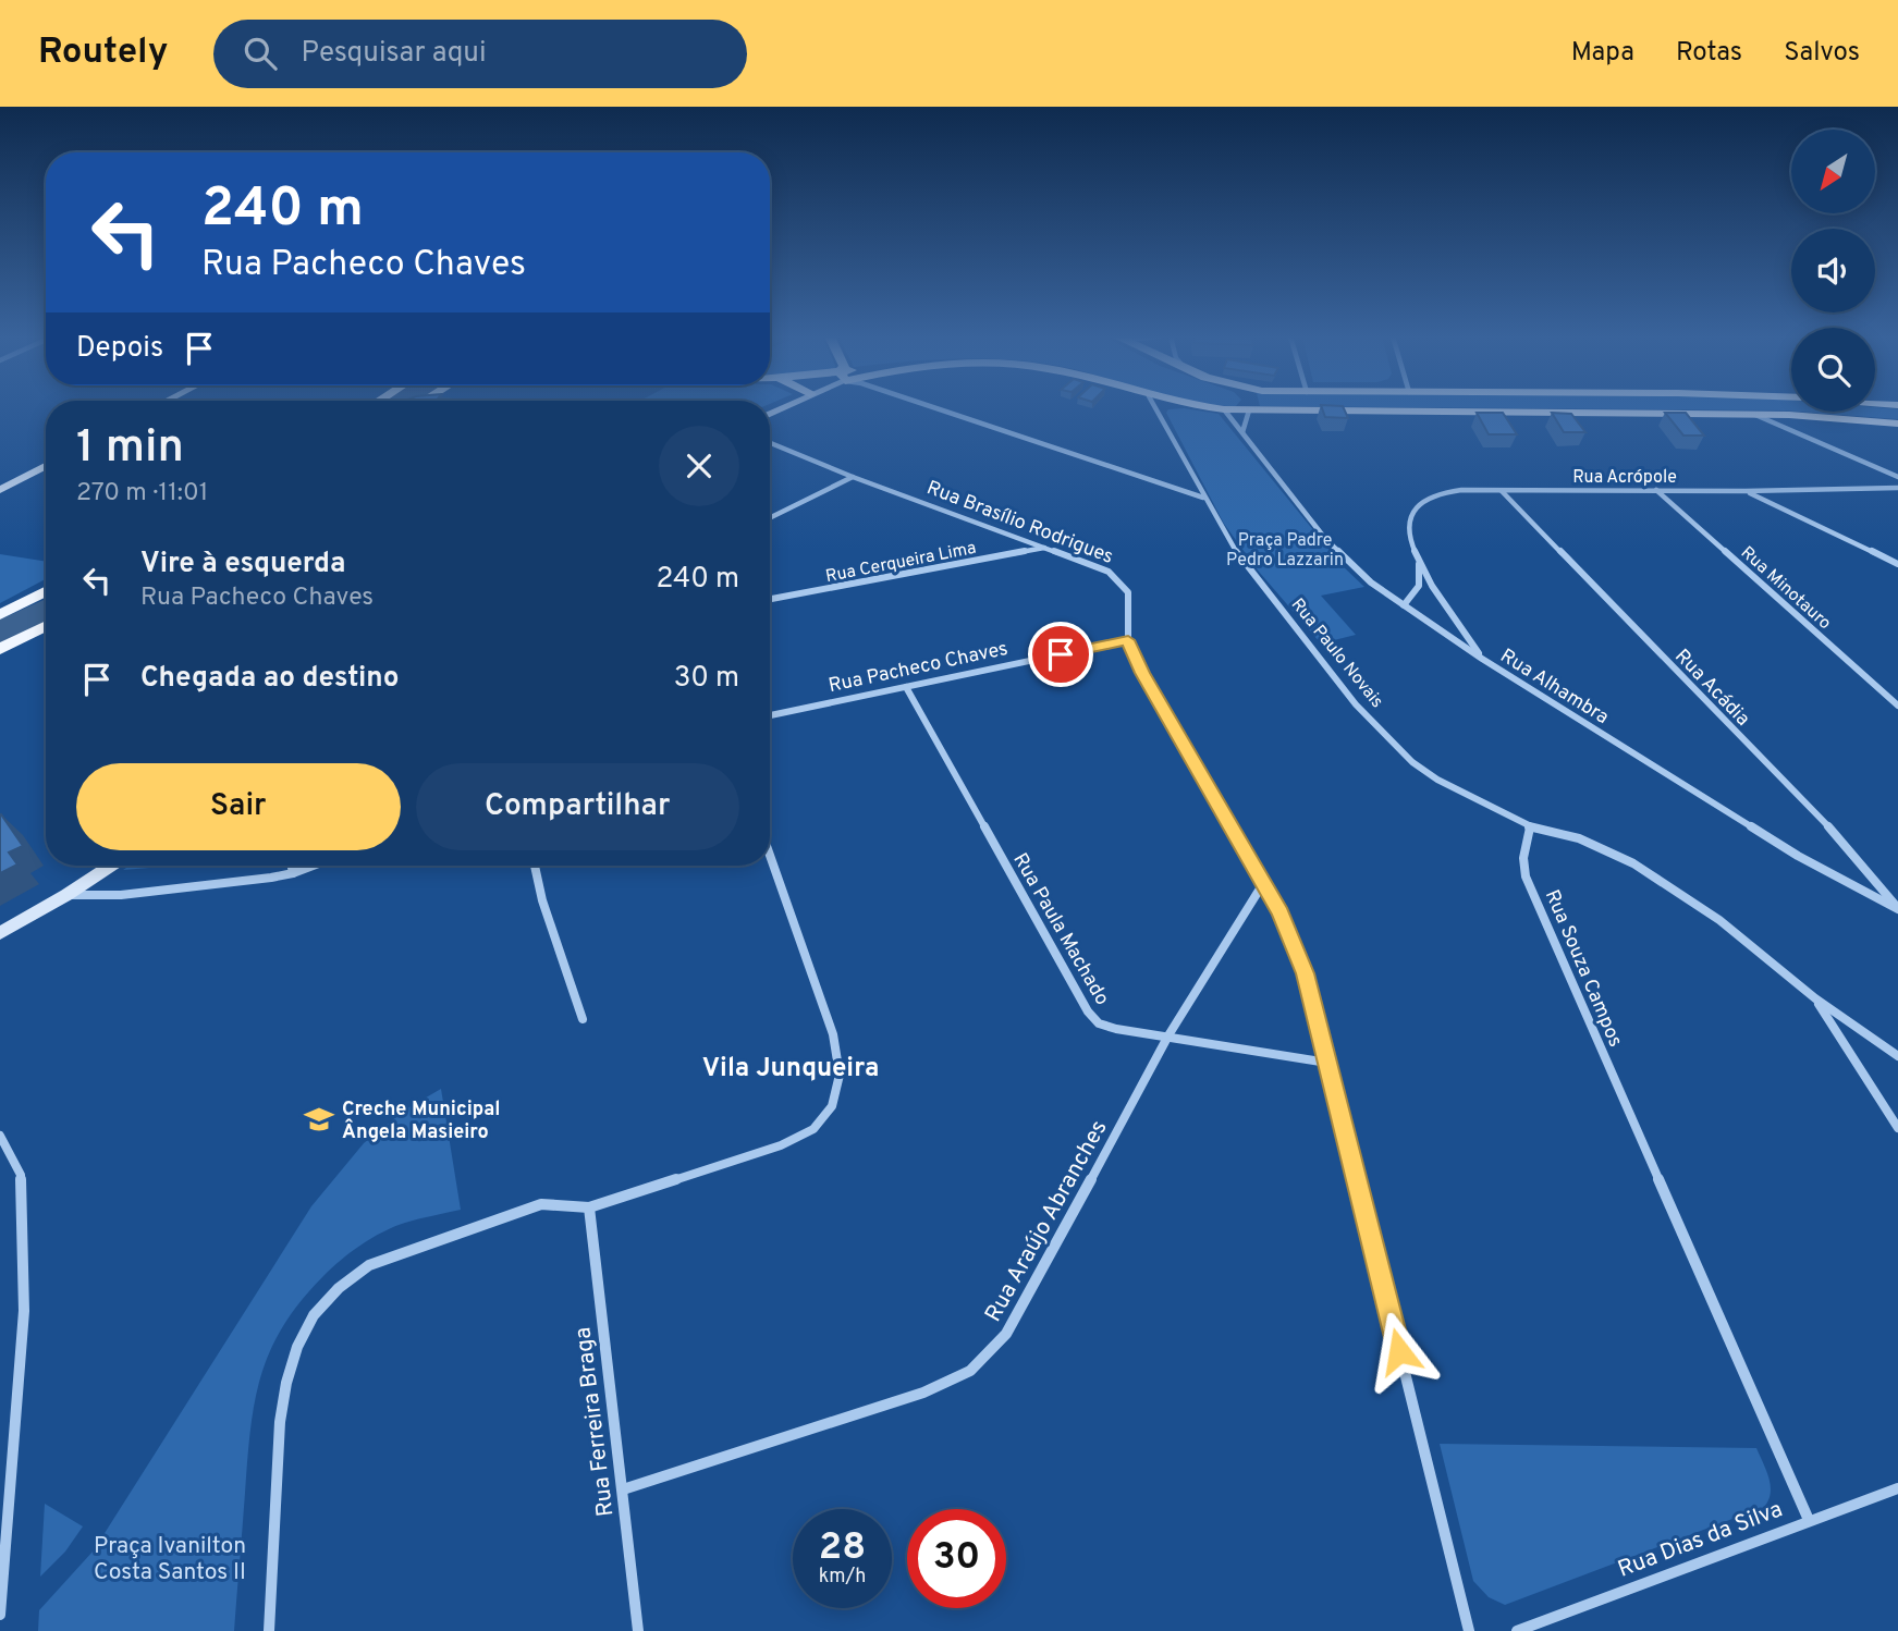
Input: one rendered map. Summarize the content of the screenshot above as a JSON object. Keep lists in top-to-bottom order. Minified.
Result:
{"streets":{"street":["Rua Acrópole","Rua Brasílio Rodrigues","Rua Cerqueira Lima","Rua Minotauro","Rua Paulo Novais","Rua Pacheco Chaves","Rua Alhambra","Rua Acádia","Rua Paula Machado","Rua Souza Campos","Rua Araújo Abranches","Rua Ferreira Braga","Rua Dias da Silva"]},"crossings":[["Rua Acrópole","Rua Minotauro"],["Rua Acrópole","Rua Alhambra"],["Rua Acrópole","Rua Acádia"],["Rua Brasílio Rodrigues","Rua Cerqueira Lima"],["Rua Brasílio Rodrigues","Rua Pacheco Chaves"],["Rua Brasílio Rodrigues","Rua Paula Machado"],["Rua Brasílio Rodrigues","Rua Araújo Abranches"],["Rua Paulo Novais","Rua Souza Campos"],["Rua Pacheco Chaves","Rua Paula Machado"],["Rua Alhambra","Rua Acádia"],["Rua Paula Machado","Rua Araújo Abranches"],["Rua Souza Campos","Rua Dias da Silva"],["Rua Araújo Abranches","Rua Ferreira Braga"]],"districts":["Vila Junqueira"],"parks":["Praça Padre Pedro Lazzarin","Praça Ivanilton Costa Santos II"],"places":{"school or university":["Creche Municipal Ângela Masieiro"]},"north":"bottom left","page":{"header":"Routely","search":"Pesquisar aqui","nav":["Mapa","Rotas","Salvos"],"turn":["240 m","Rua Pacheco Chaves"],"then":"Depois","heading":["1 min","270 m · 11:01"],"list":[{"name":"Vire à esquerda","note":"Rua Pacheco Chaves","value":"240 m"},{"name":"Chegada ao destino","value":"30 m"}],"buttons":["Sair","Compartilhar"],"speed":"28 km/h","limit":"30"}}
